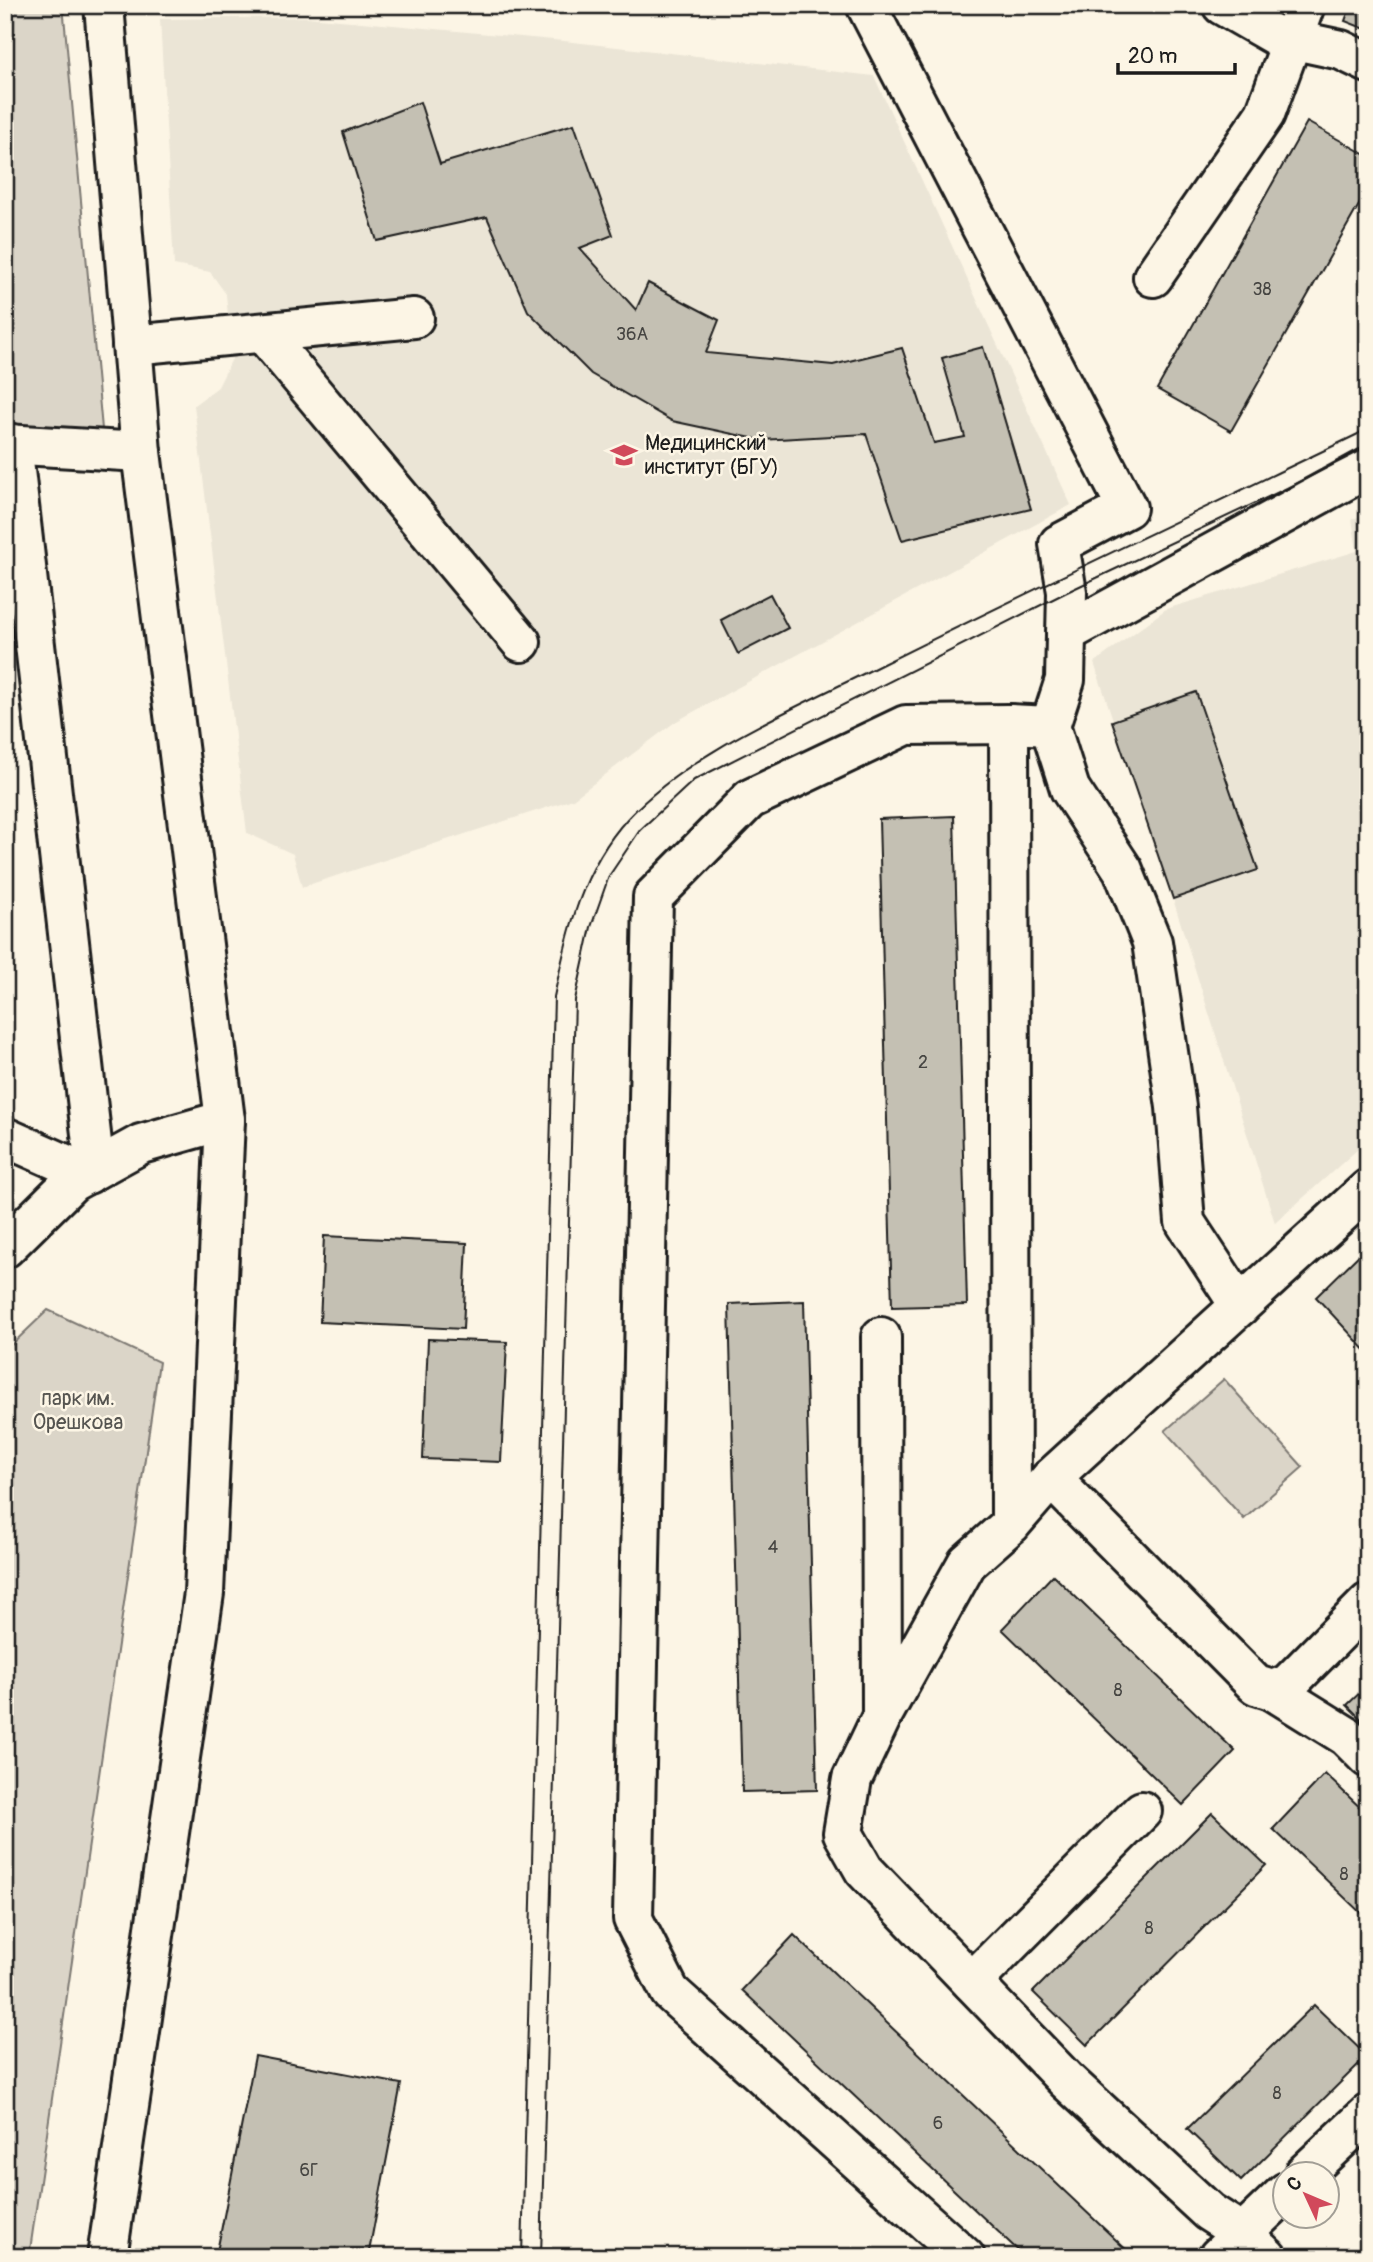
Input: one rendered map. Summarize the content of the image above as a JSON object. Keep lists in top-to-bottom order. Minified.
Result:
{"parks":["парк им. Орешкова"],"places":{"school or university":["Медицинский институт (БГУ)"]},"house_numbers":["38","36А","2","4","8","8","8","8","6","6Г"],"scale_bar":"20 m","north":"top left"}
